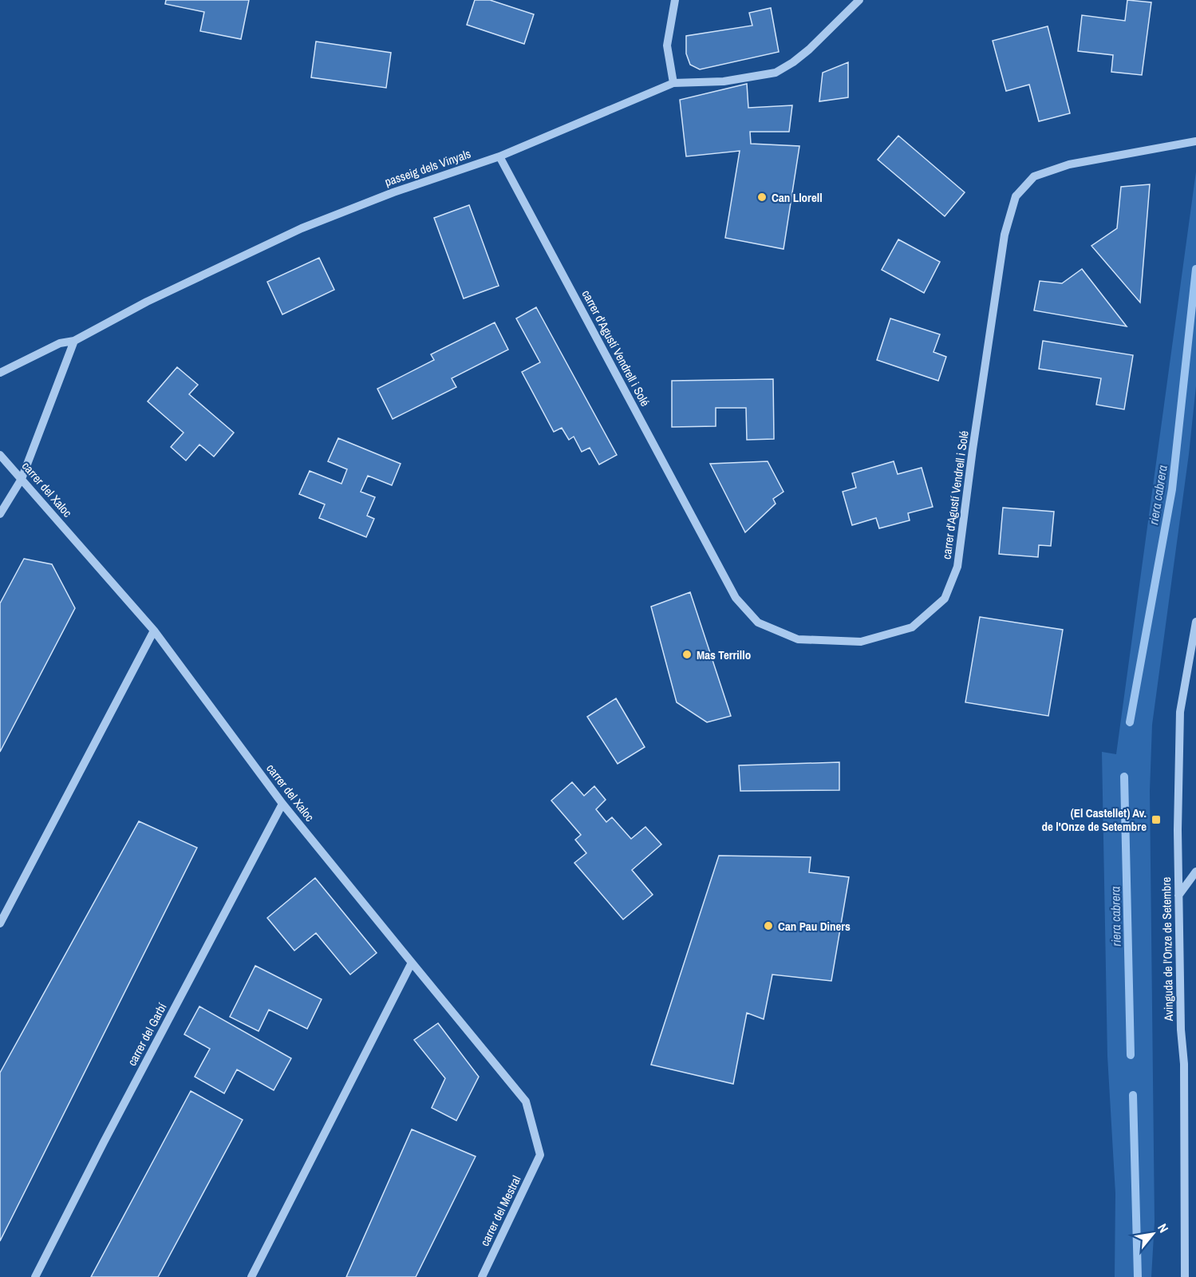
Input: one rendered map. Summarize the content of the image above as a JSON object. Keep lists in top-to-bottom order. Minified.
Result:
{"streets":{"street":["passeig dels Vinyals","carrer d'Agustí Vendrell i Solé","carrer del Xaloc","Avinguda de l'Onze de Setembre","carrer del Garbí","carrer del Mestral"]},"crossings":[["passeig dels Vinyals","carrer d'Agustí Vendrell i Solé"],["carrer del Xaloc","carrer del Garbí"],["carrer del Xaloc","carrer del Mestral"]],"water":["riera cabrera"],"places":{"other":["Can Llorell","Mas Terrillo","Can Pau Diners"],"transit":["(El Castellet) Av. de l'Onze de Setembre"]},"north":"top right"}
